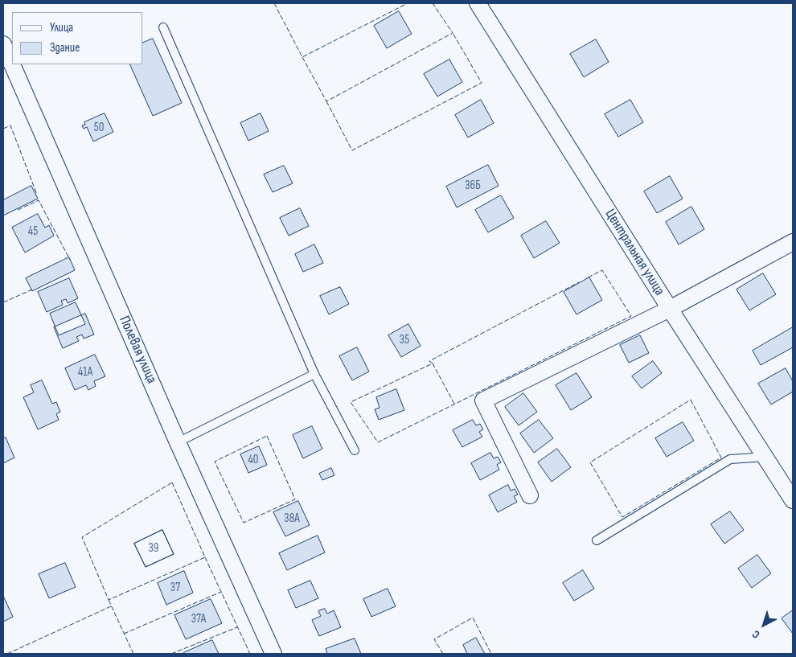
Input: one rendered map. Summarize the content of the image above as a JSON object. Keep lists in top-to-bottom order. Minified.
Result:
{"streets":{"street":["Центральная улица","Полевая улица"]},"house_numbers":["50","36Б","45","35","41А","40","38А","39","37","37А"],"legend":["Улица","Здание"],"north":"bottom left"}
